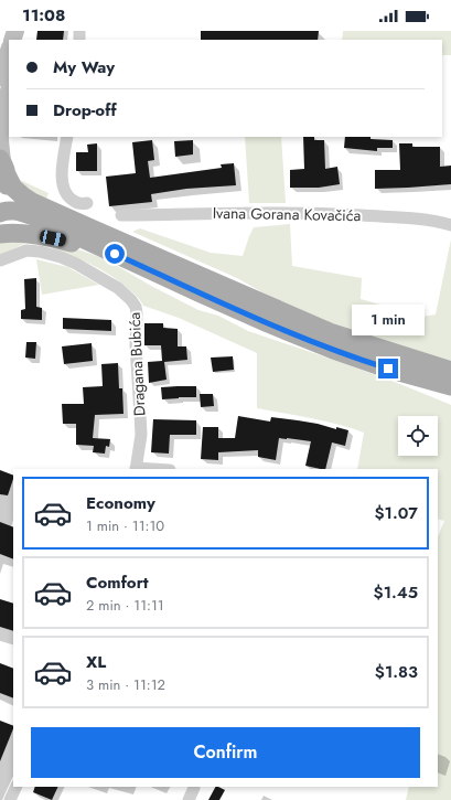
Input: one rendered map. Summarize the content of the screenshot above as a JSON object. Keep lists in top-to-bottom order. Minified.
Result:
{"streets":{"street":["Ivana Gorana Kovačića","Dragana Bubića"]},"page":{"status":"11:08","banner":["My Way","Drop-off"],"bubble":"1 min","list":[{"name":"Economy","note":"1 min · 11:10","value":"$1.07"},{"name":"Comfort","note":"2 min · 11:11","value":"$1.45"},{"name":"XL","note":"3 min · 11:12","value":"$1.83"}],"buttons":"Confirm"}}
